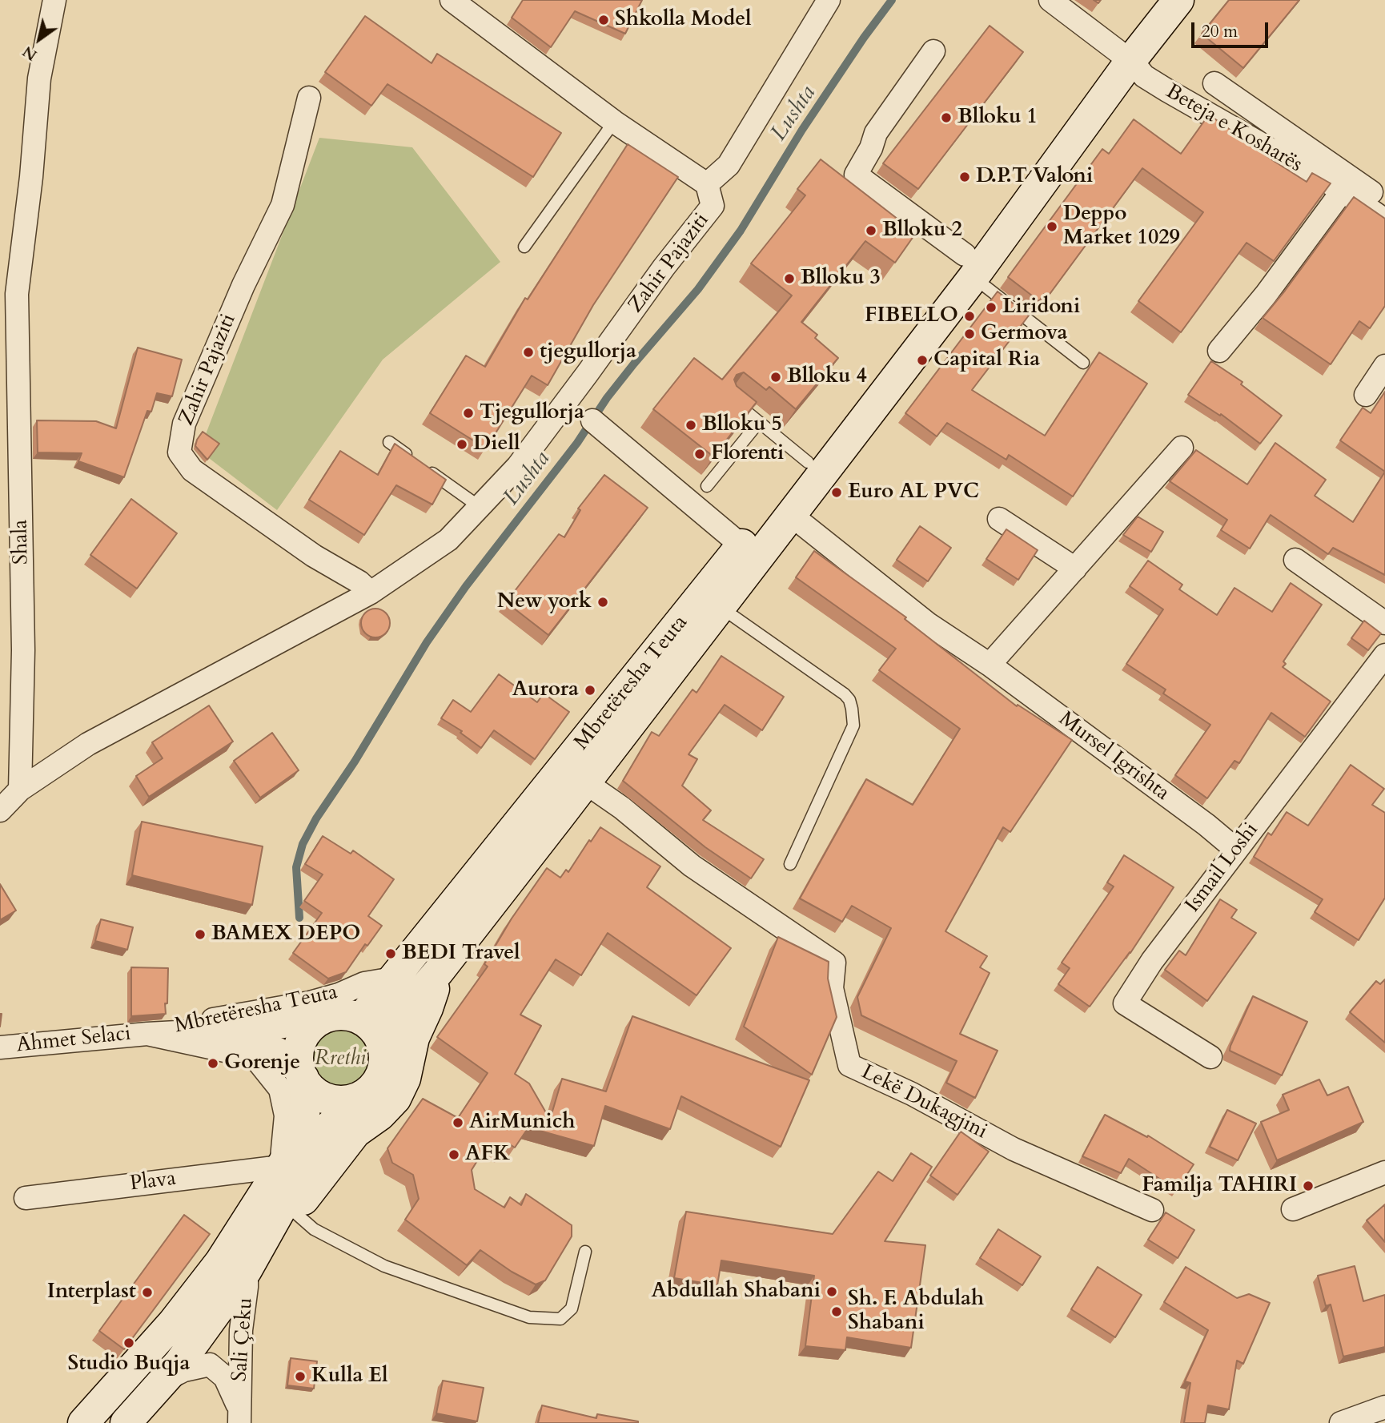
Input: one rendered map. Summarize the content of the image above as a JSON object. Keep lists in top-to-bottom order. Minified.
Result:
{"streets":{"main road":["Mbretëresha Teuta"],"street":["Beteja e Kosharës","Zahir Pajaziti","Shala","Mursel Igrishta","Ismail Loshi","Ahmet Selaci","Lekë Dukagjini","Plava","Sali Çeku"]},"crossings":[["Beteja e Kosharës","Mbretëresha Teuta"],["Zahir Pajaziti","Shala"],["Mbretëresha Teuta","Mursel Igrishta"],["Mbretëresha Teuta","Ahmet Selaci"],["Mbretëresha Teuta","Lekë Dukagjini"],["Mbretëresha Teuta","Plava"],["Mursel Igrishta","Ismail Loshi"]],"water":["Lushta"],"parks":["Rrethi"],"places":["Shkolla Model","Blloku 1","D.P.T Valoni","Deppo Market 1029","Blloku 2","Blloku 3","Liridoni","FIBELLO","Germova","tjegullorja","Capital Ria","Blloku 4","Tjegullorja","Blloku 5","Diell","Florenti","Euro AL PVC","New york","Aurora","BAMEX DEPO","BEDI Travel","Gorenje","AirMunich","AFK","Familja TAHIRI","Abdullah Shabani","Interplast","Sh. F. Abdulah Shabani","Studio Buqja","Kulla El"],"scale_bar":"20 m","north":"bottom left"}
